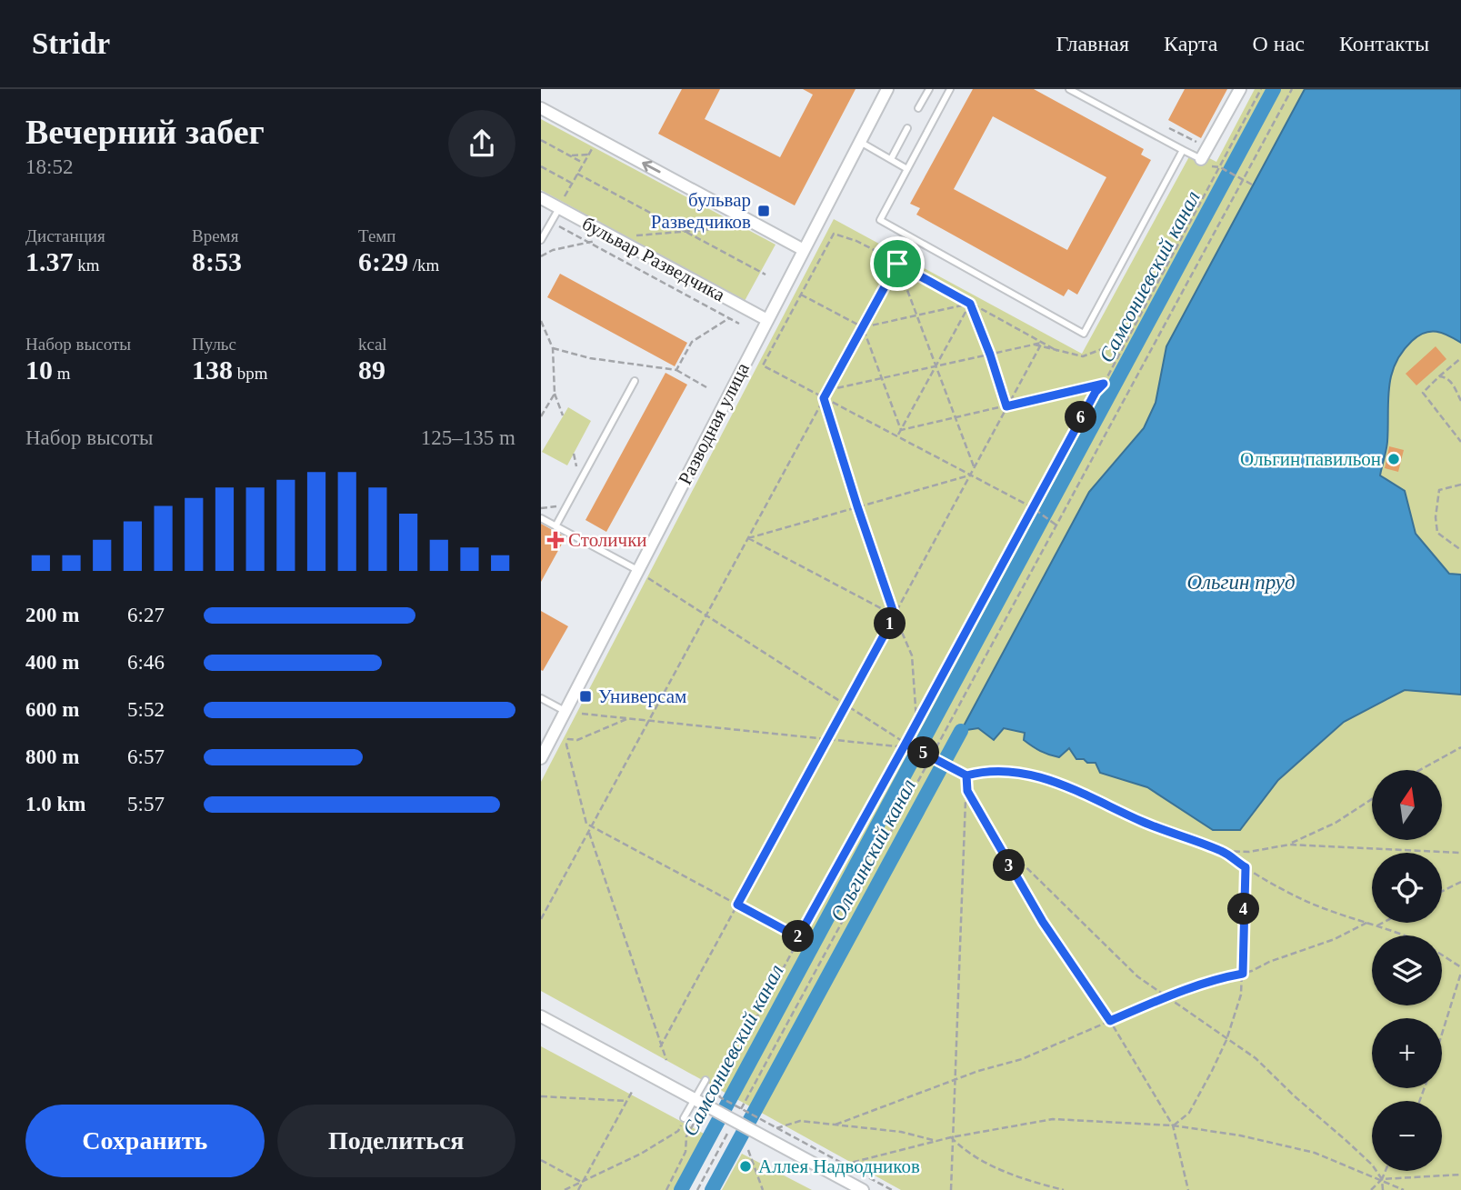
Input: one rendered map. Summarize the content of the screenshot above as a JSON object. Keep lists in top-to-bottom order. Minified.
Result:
{"streets":{"street":["бульвар Разведчика","Разводная улица"]},"crossings":[["бульвар Разведчика","Разводная улица"]],"water":["Самсониевский канал","Ольгин пруд","Ольгинский канал"],"places":{"transit":["бульвар Разведчиков","Универсам"],"other":["Ольгин павильон","Аллея Надводников"],"health":["Столички"]},"north":"top","page":{"header":"Stridr","nav":["Главная","Карта","О нас","Контакты"],"heading":["Вечерний забег","18:52"],"stats":[["Дистанция","1.37 km"],["Время","8:53"],["Темп","6:29 /km"],["Набор высоты","10 m"],["Пульс","138 bpm"],["kcal","89"]],"pins":["6","1","5","3","4","2"],"chart":["Набор высоты","125–135 m"],"list":[{"name":"200 m","note":"6:27"},{"name":"400 m","note":"6:46"},{"name":"600 m","note":"5:52"},{"name":"800 m","note":"6:57"},{"name":"1.0 km","note":"5:57"}],"map_buttons":["+","−"],"buttons":["Сохранить","Поделиться"]}}
